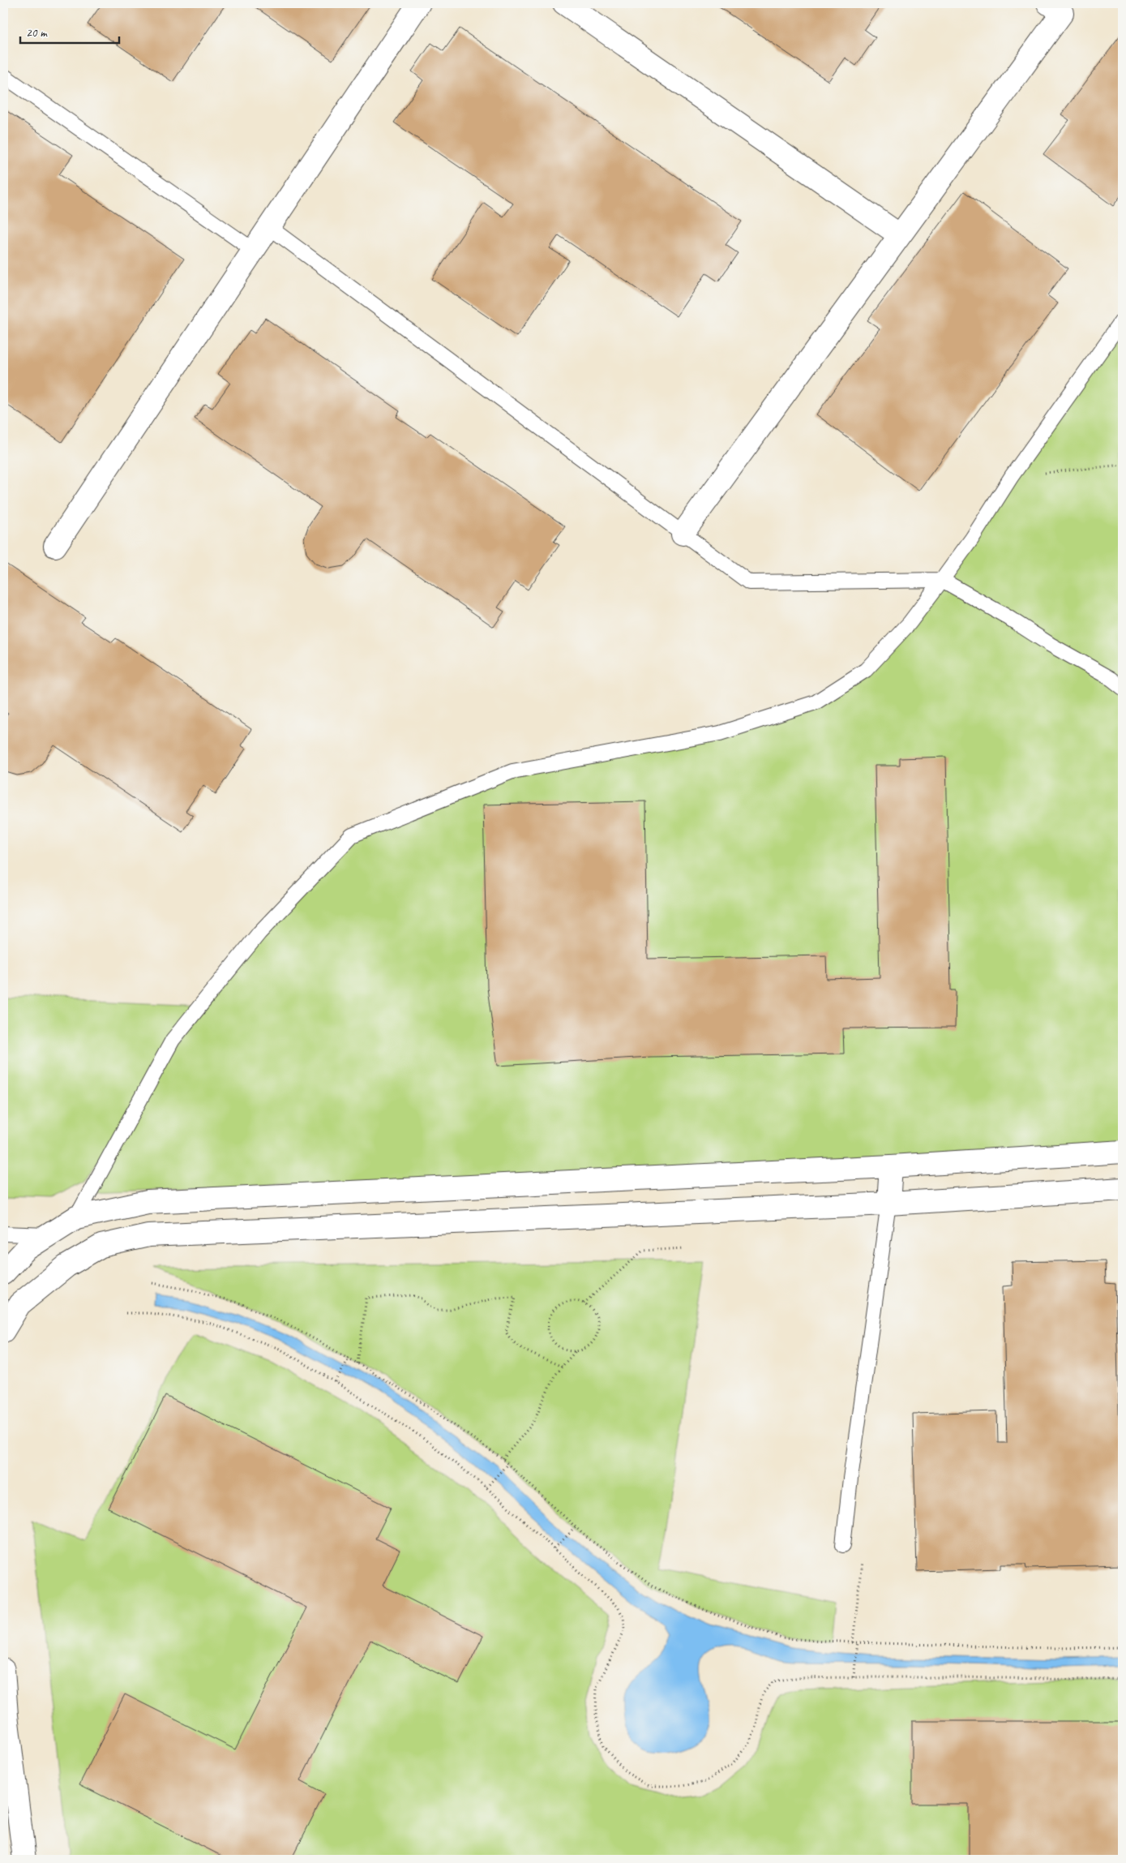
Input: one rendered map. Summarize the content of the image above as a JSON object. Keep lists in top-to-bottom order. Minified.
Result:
{"scale_bar":"20 m"}
